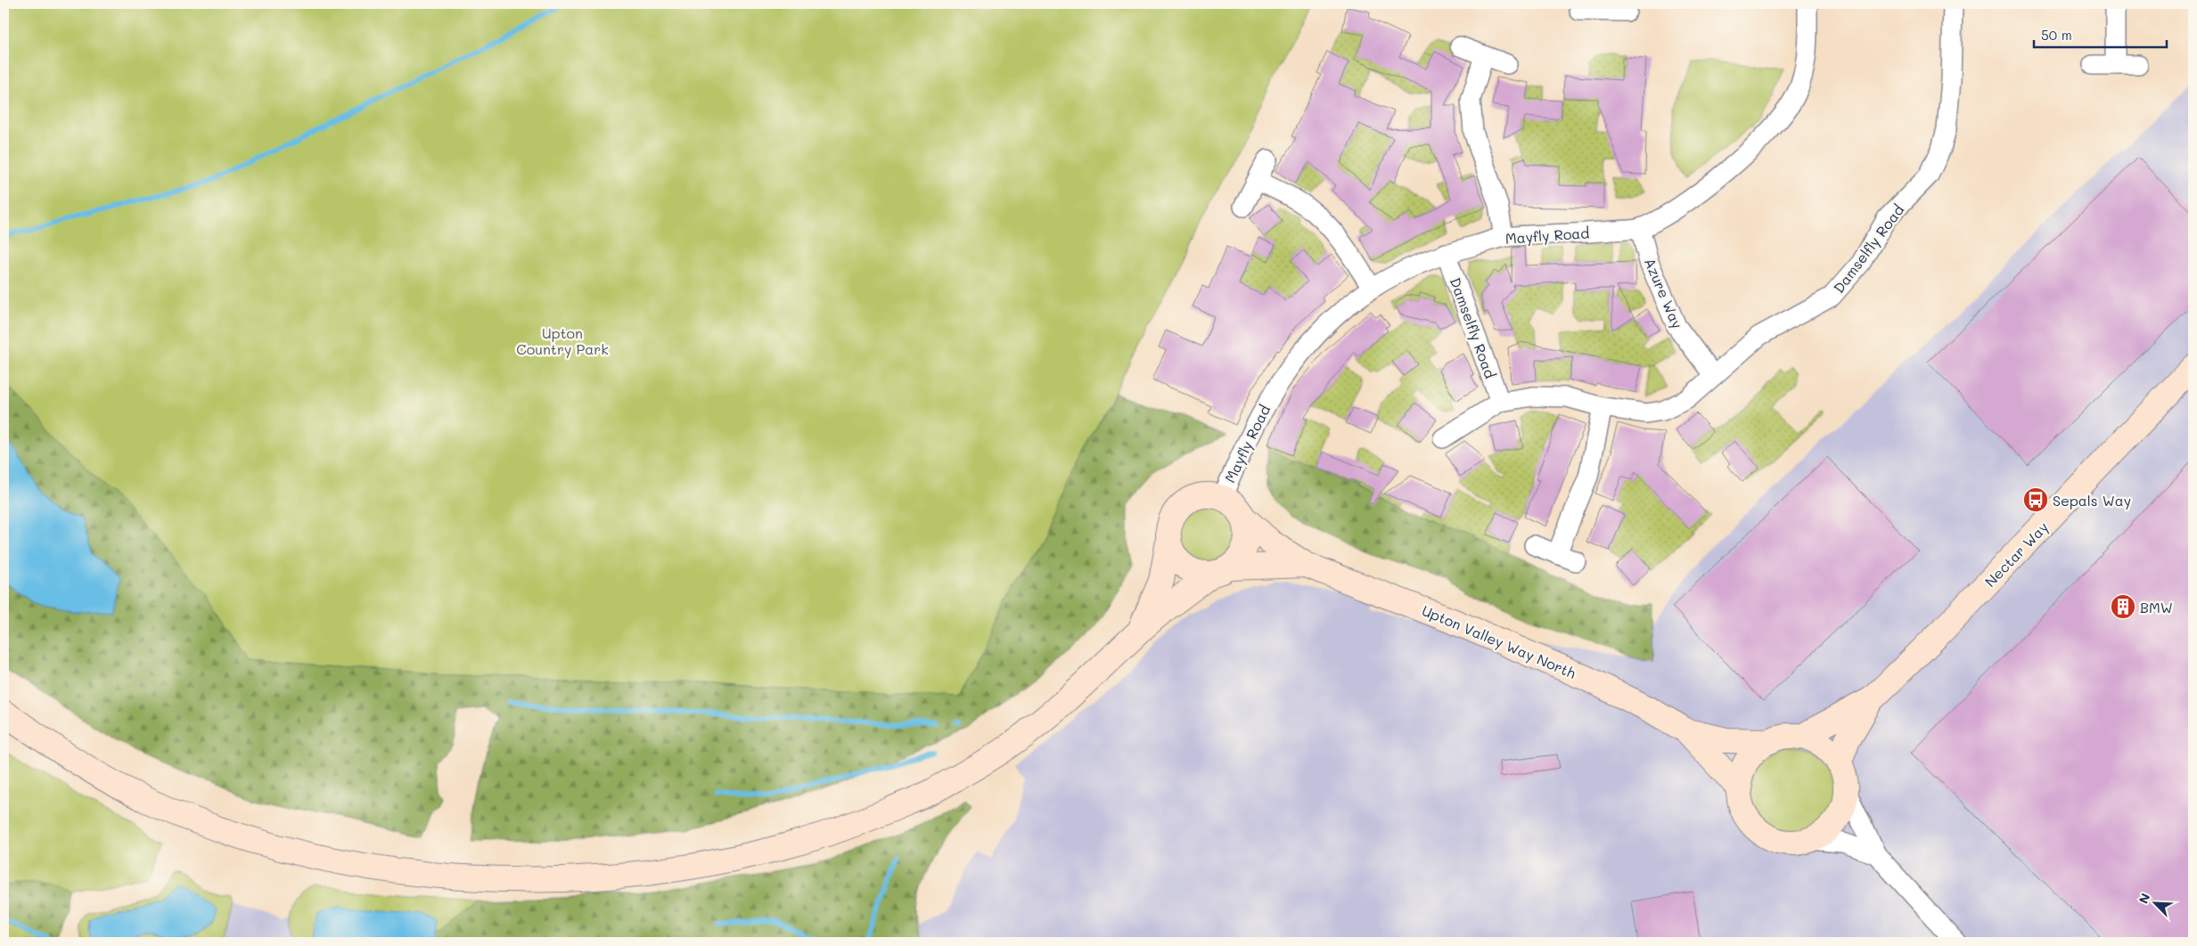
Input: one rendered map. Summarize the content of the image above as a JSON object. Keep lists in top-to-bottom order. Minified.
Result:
{"streets":{"street":["Mayfly Road","Damselfly Road","Azure Way","Nectar Way","Upton Valley Way North"]},"crossings":[["Mayfly Road","Damselfly Road"],["Mayfly Road","Azure Way"],["Mayfly Road","Upton Valley Way North"],["Damselfly Road","Azure Way"],["Nectar Way","Upton Valley Way North"]],"parks":["Upton Country Park"],"places":{"bus stop":["Sepals Way"],"building":["BMW"]},"scale_bar":"50 m","north":"top left"}
